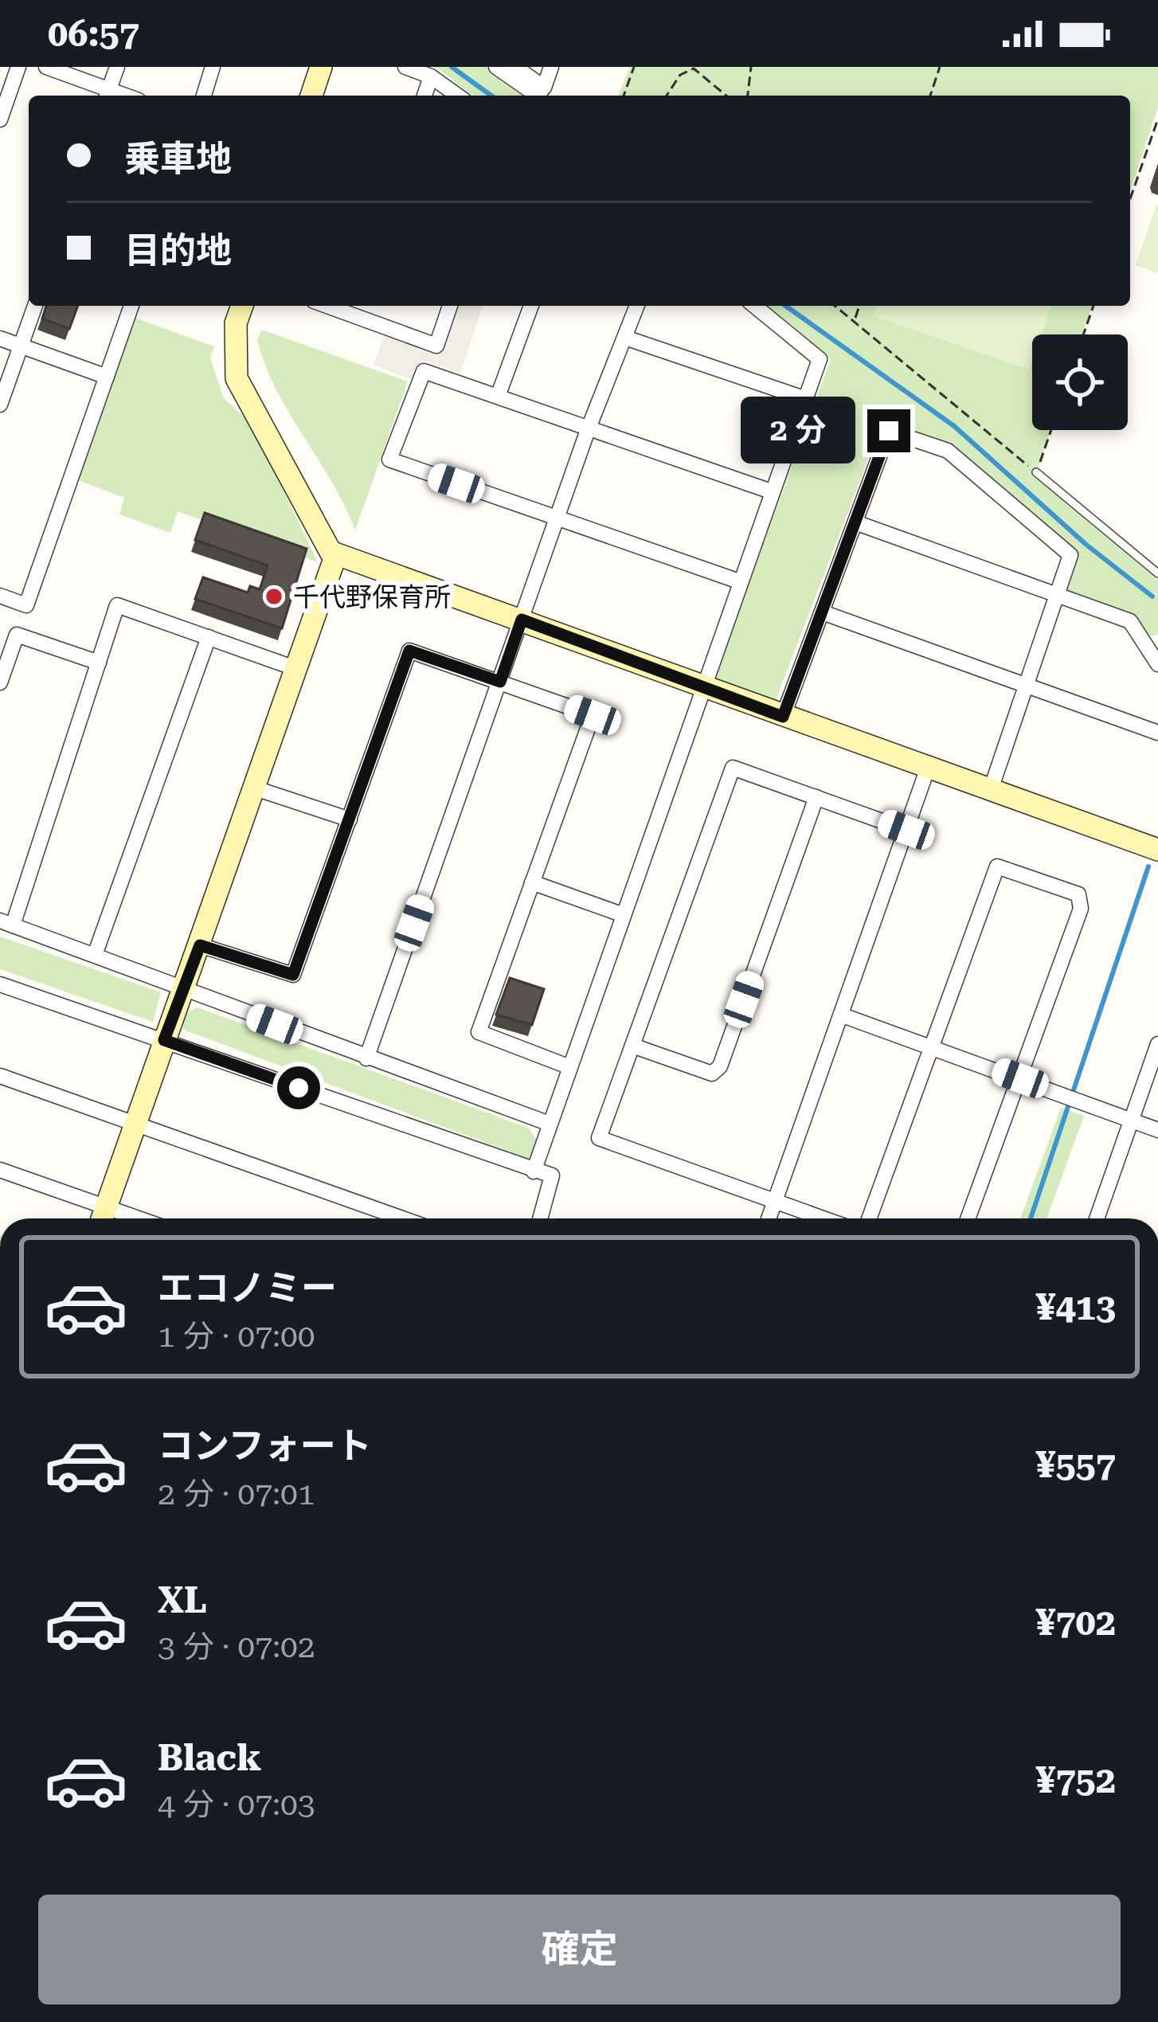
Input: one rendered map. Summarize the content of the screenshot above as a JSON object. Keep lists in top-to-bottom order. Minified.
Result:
{"places":["千代野保育所"],"page":{"status":"06:57","banner":["乗車地","目的地"],"bubble":"2 分","list":[{"name":"エコノミー","note":"1 分 · 07:00","value":"¥413"},{"name":"コンフォート","note":"2 分 · 07:01","value":"¥557"},{"name":"XL","note":"3 分 · 07:02","value":"¥702"},{"name":"Black","note":"4 分 · 07:03","value":"¥752"}],"buttons":"確定"}}
